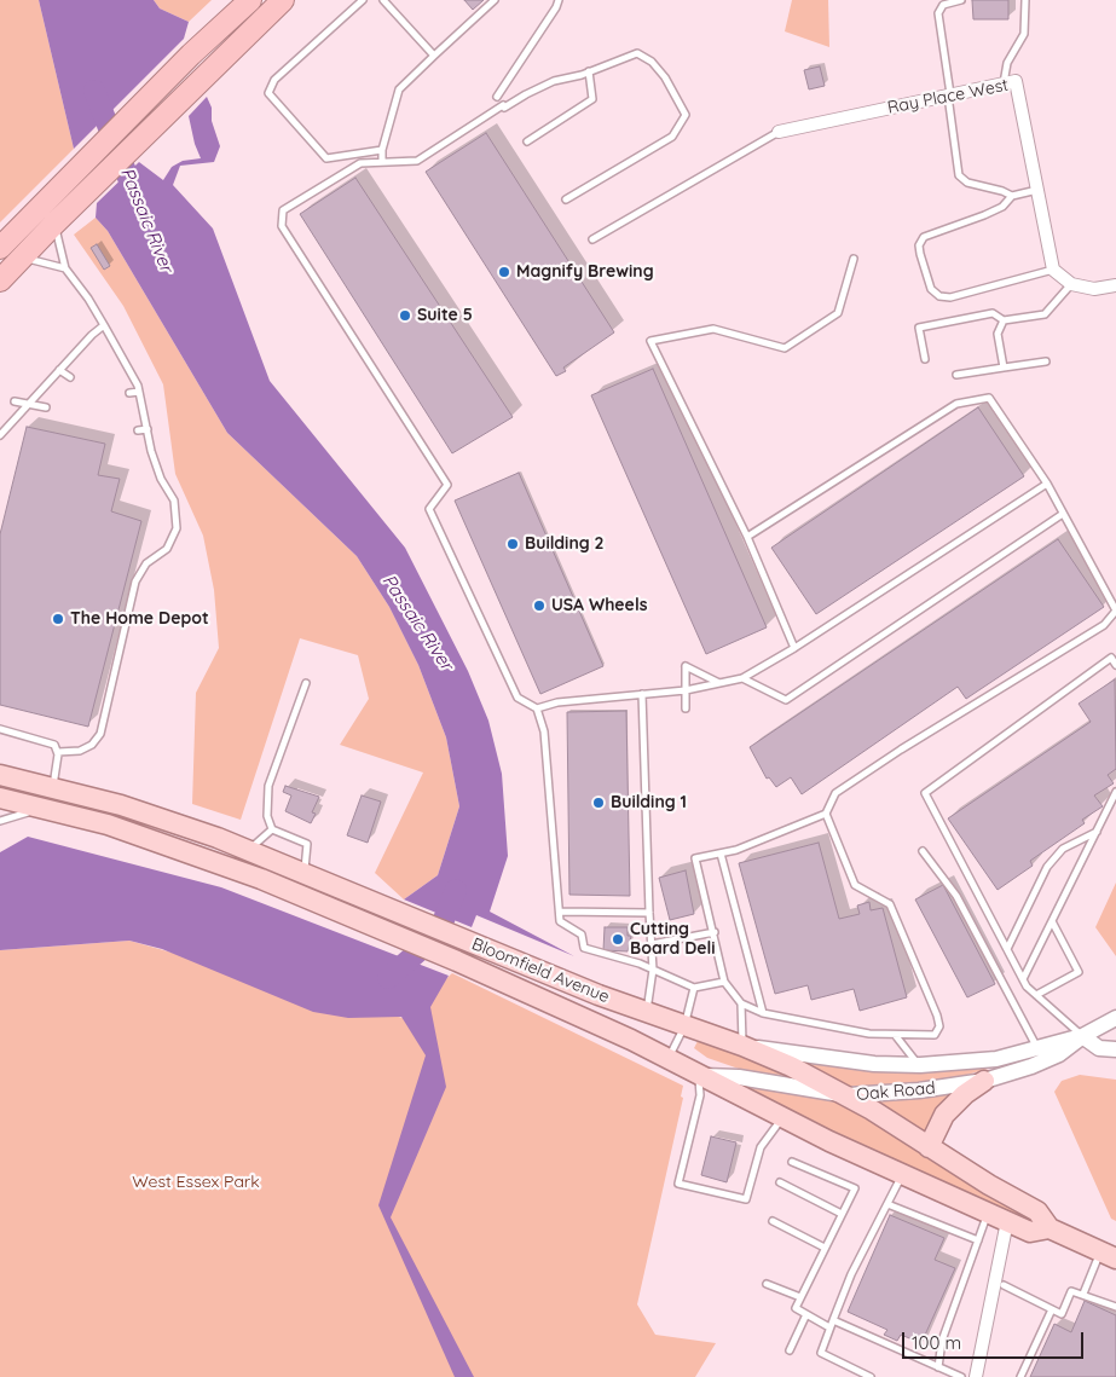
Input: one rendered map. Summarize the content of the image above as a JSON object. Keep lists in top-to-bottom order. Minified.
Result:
{"streets":{"main road":["Bloomfield Avenue"],"street":["Ray Place West","Oak Road"]},"crossings":[["Bloomfield Avenue","Oak Road"]],"water":["Passaic River"],"parks":["West Essex Park"],"places":["Magnify Brewing","Suite 5","Building 2","USA Wheels","The Home Depot","Building 1","Cutting Board Deli"],"scale_bar":"100 m"}
